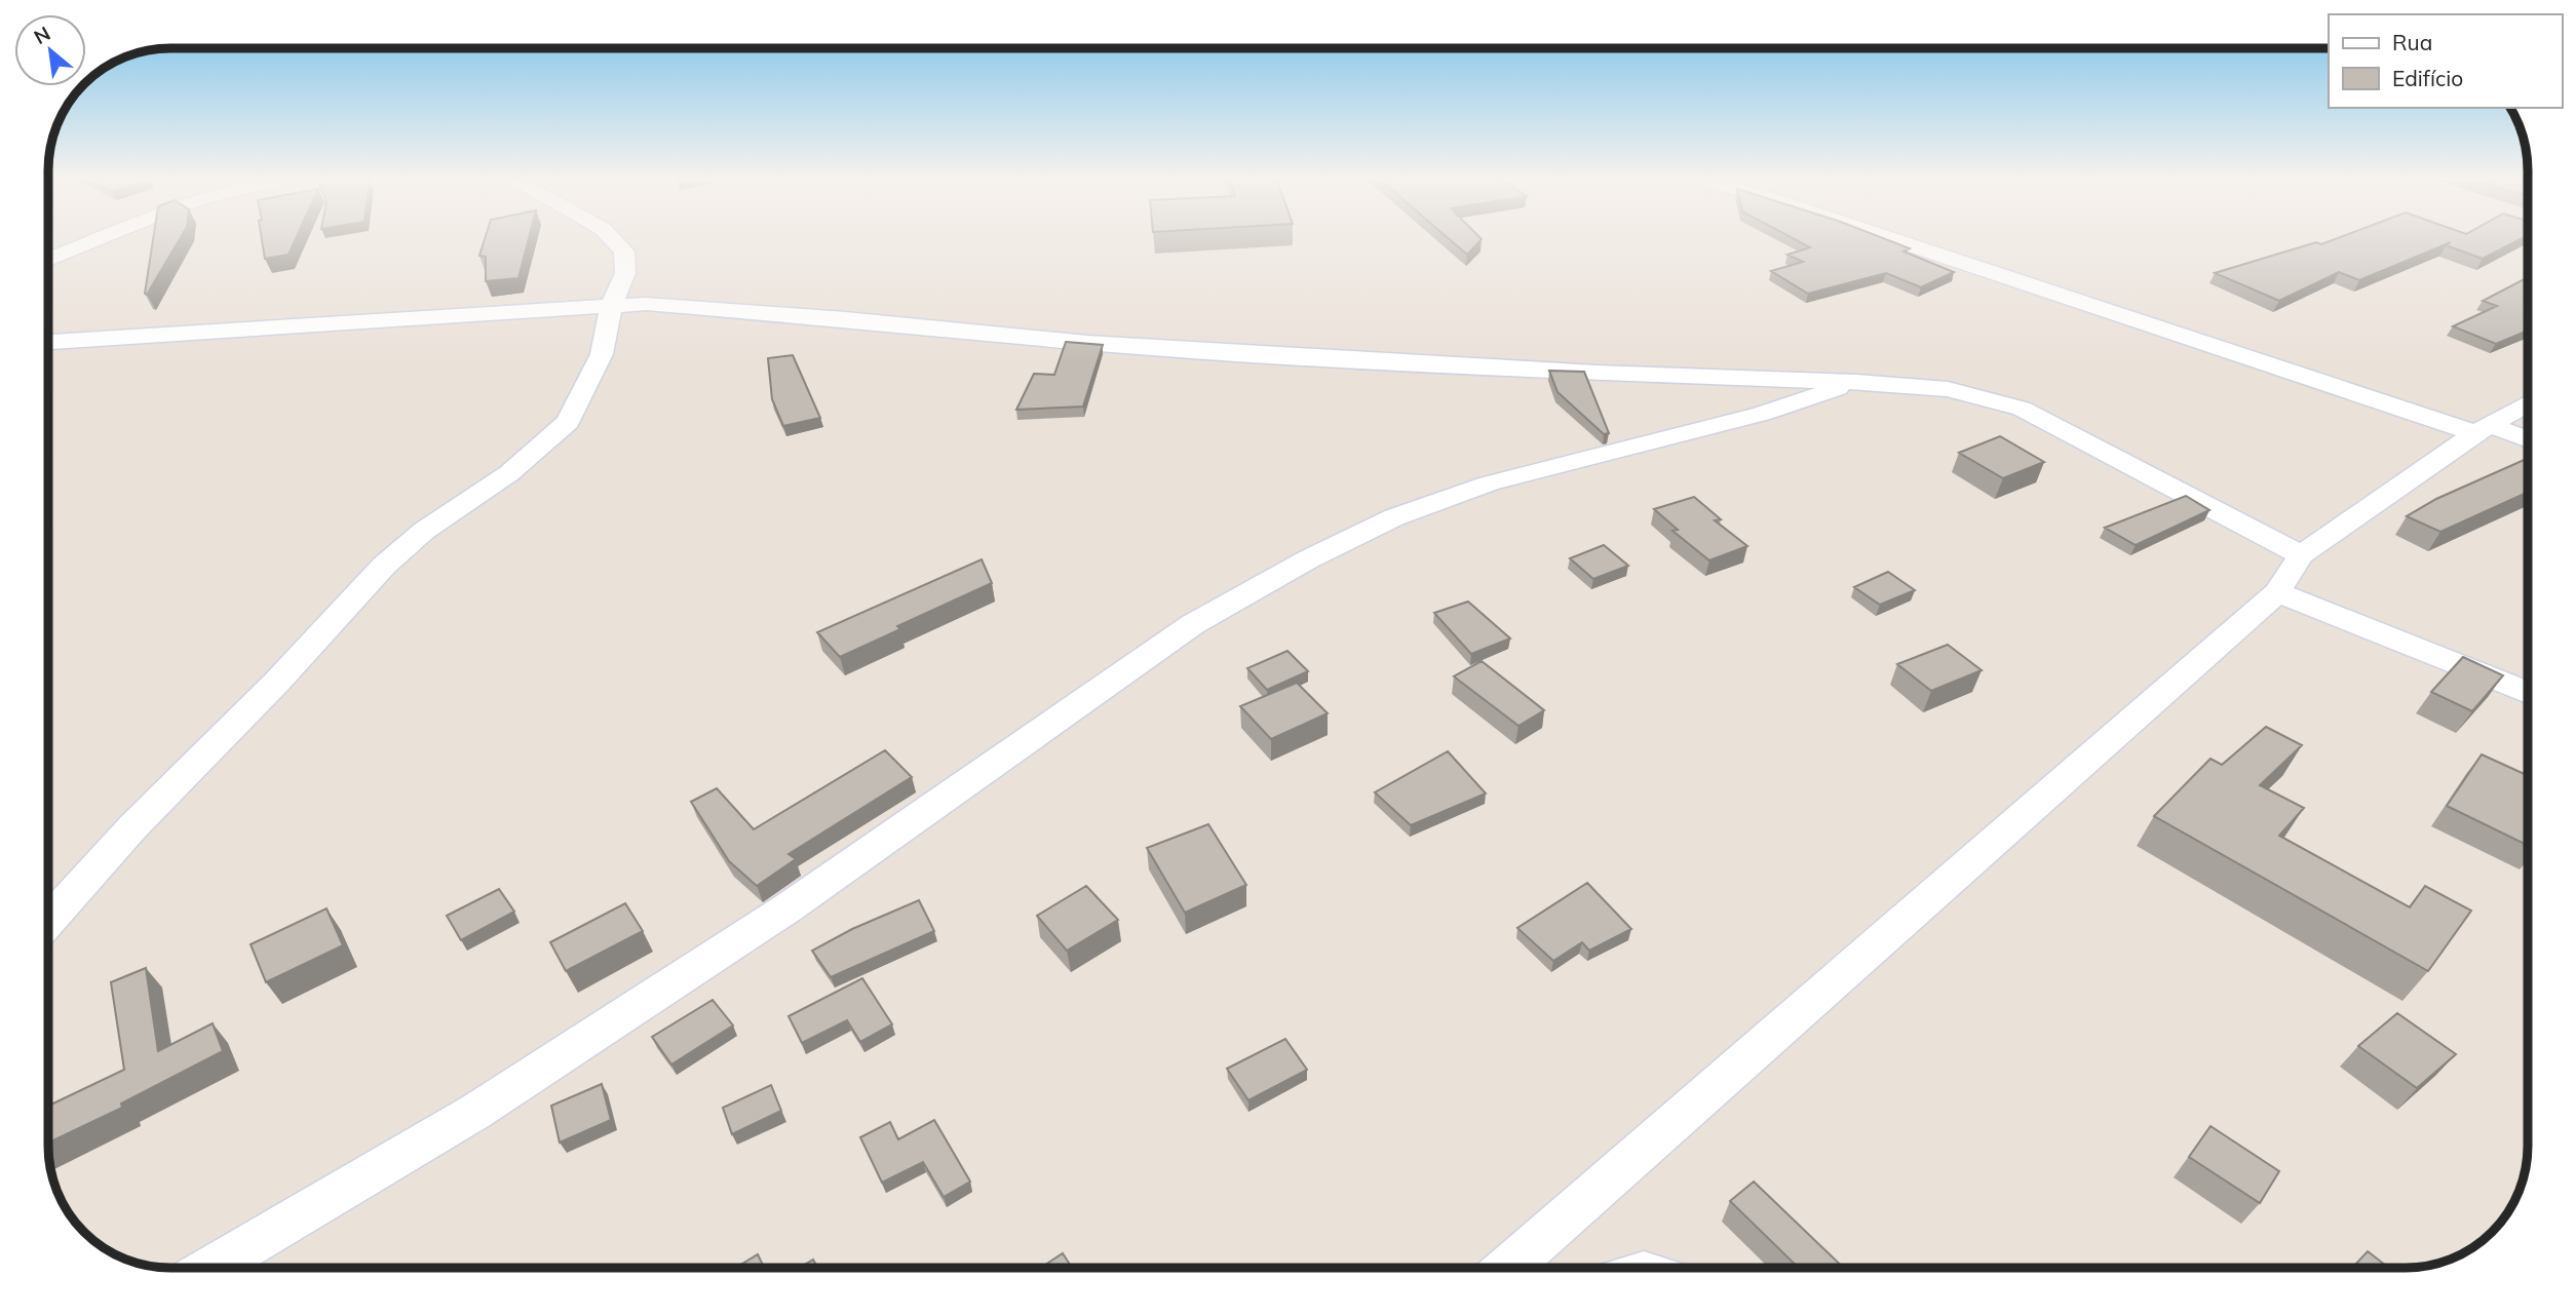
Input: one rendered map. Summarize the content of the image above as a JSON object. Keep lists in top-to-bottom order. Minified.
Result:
{"legend":["Rua","Edifício"],"north":"top left"}
